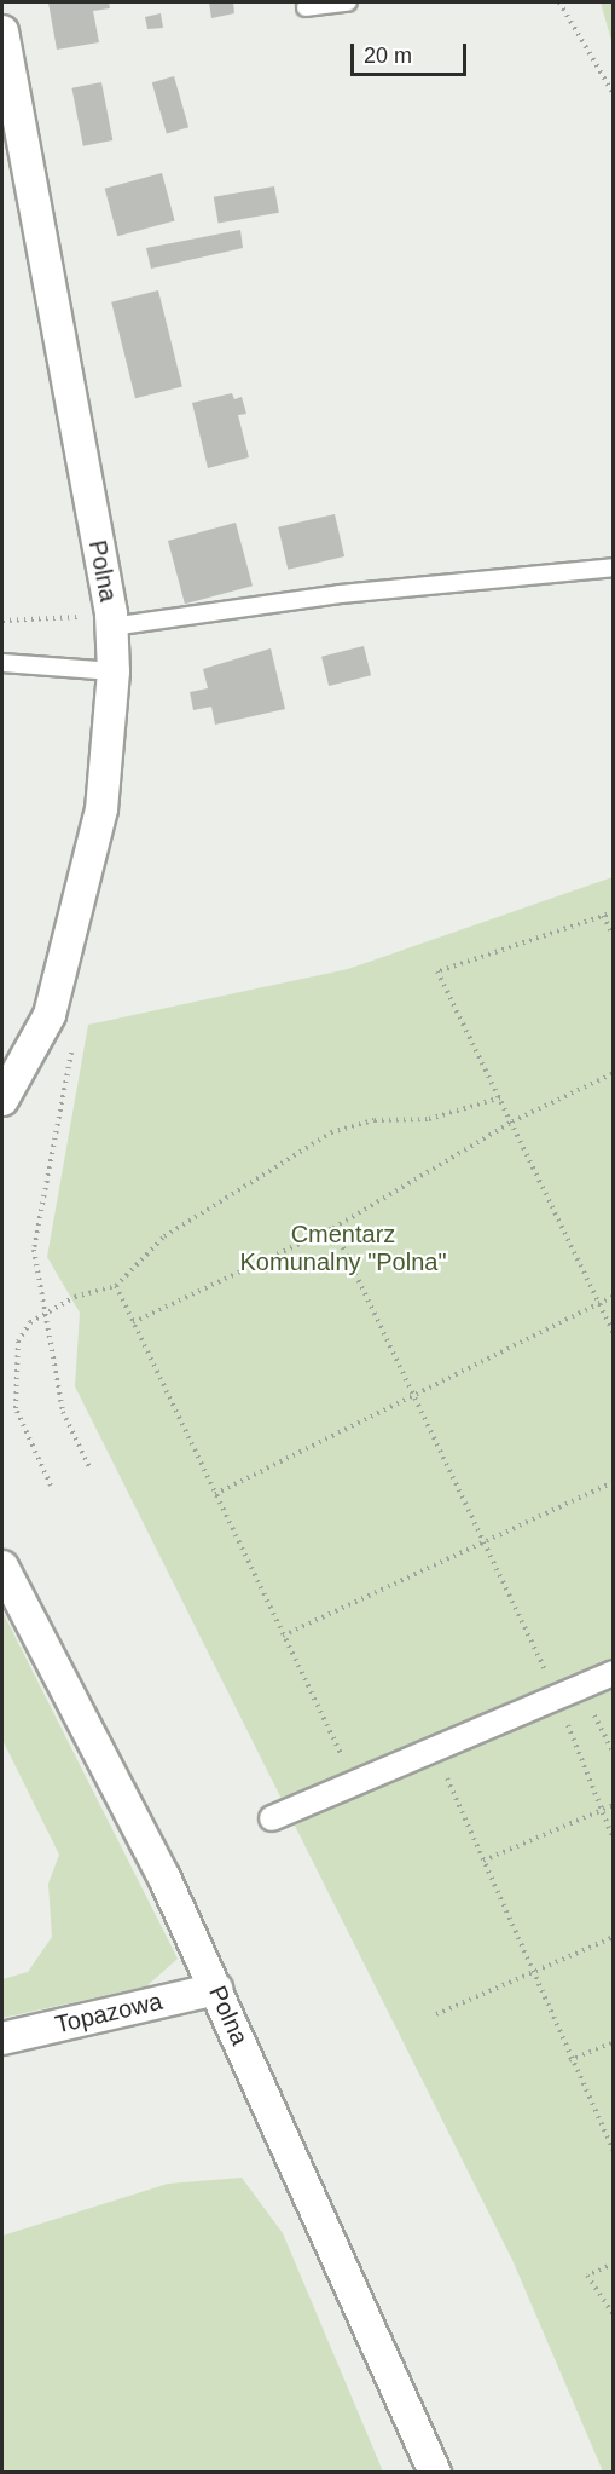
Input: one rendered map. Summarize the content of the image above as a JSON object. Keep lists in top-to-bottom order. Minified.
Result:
{"streets":{"street":["Polna","Topazowa"]},"crossings":[["Polna","Topazowa"]],"parks":["Cmentarz Komunalny \"Polna\""],"scale_bar":"20 m"}
